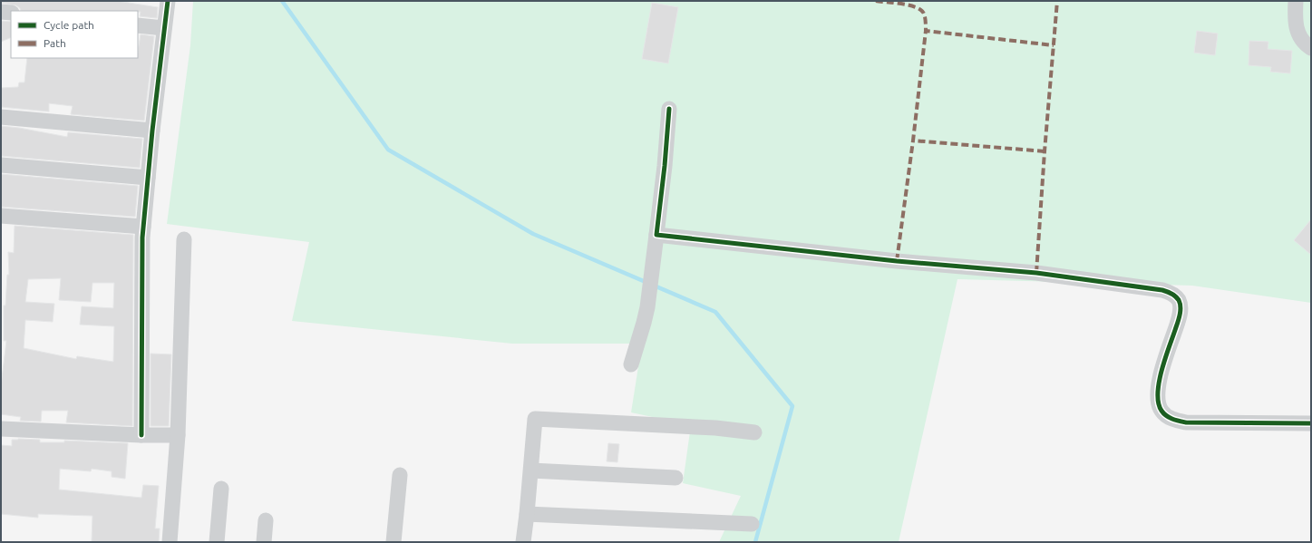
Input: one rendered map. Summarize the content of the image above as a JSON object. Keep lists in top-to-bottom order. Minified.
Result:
{"legend":["Cycle path","Path"]}
